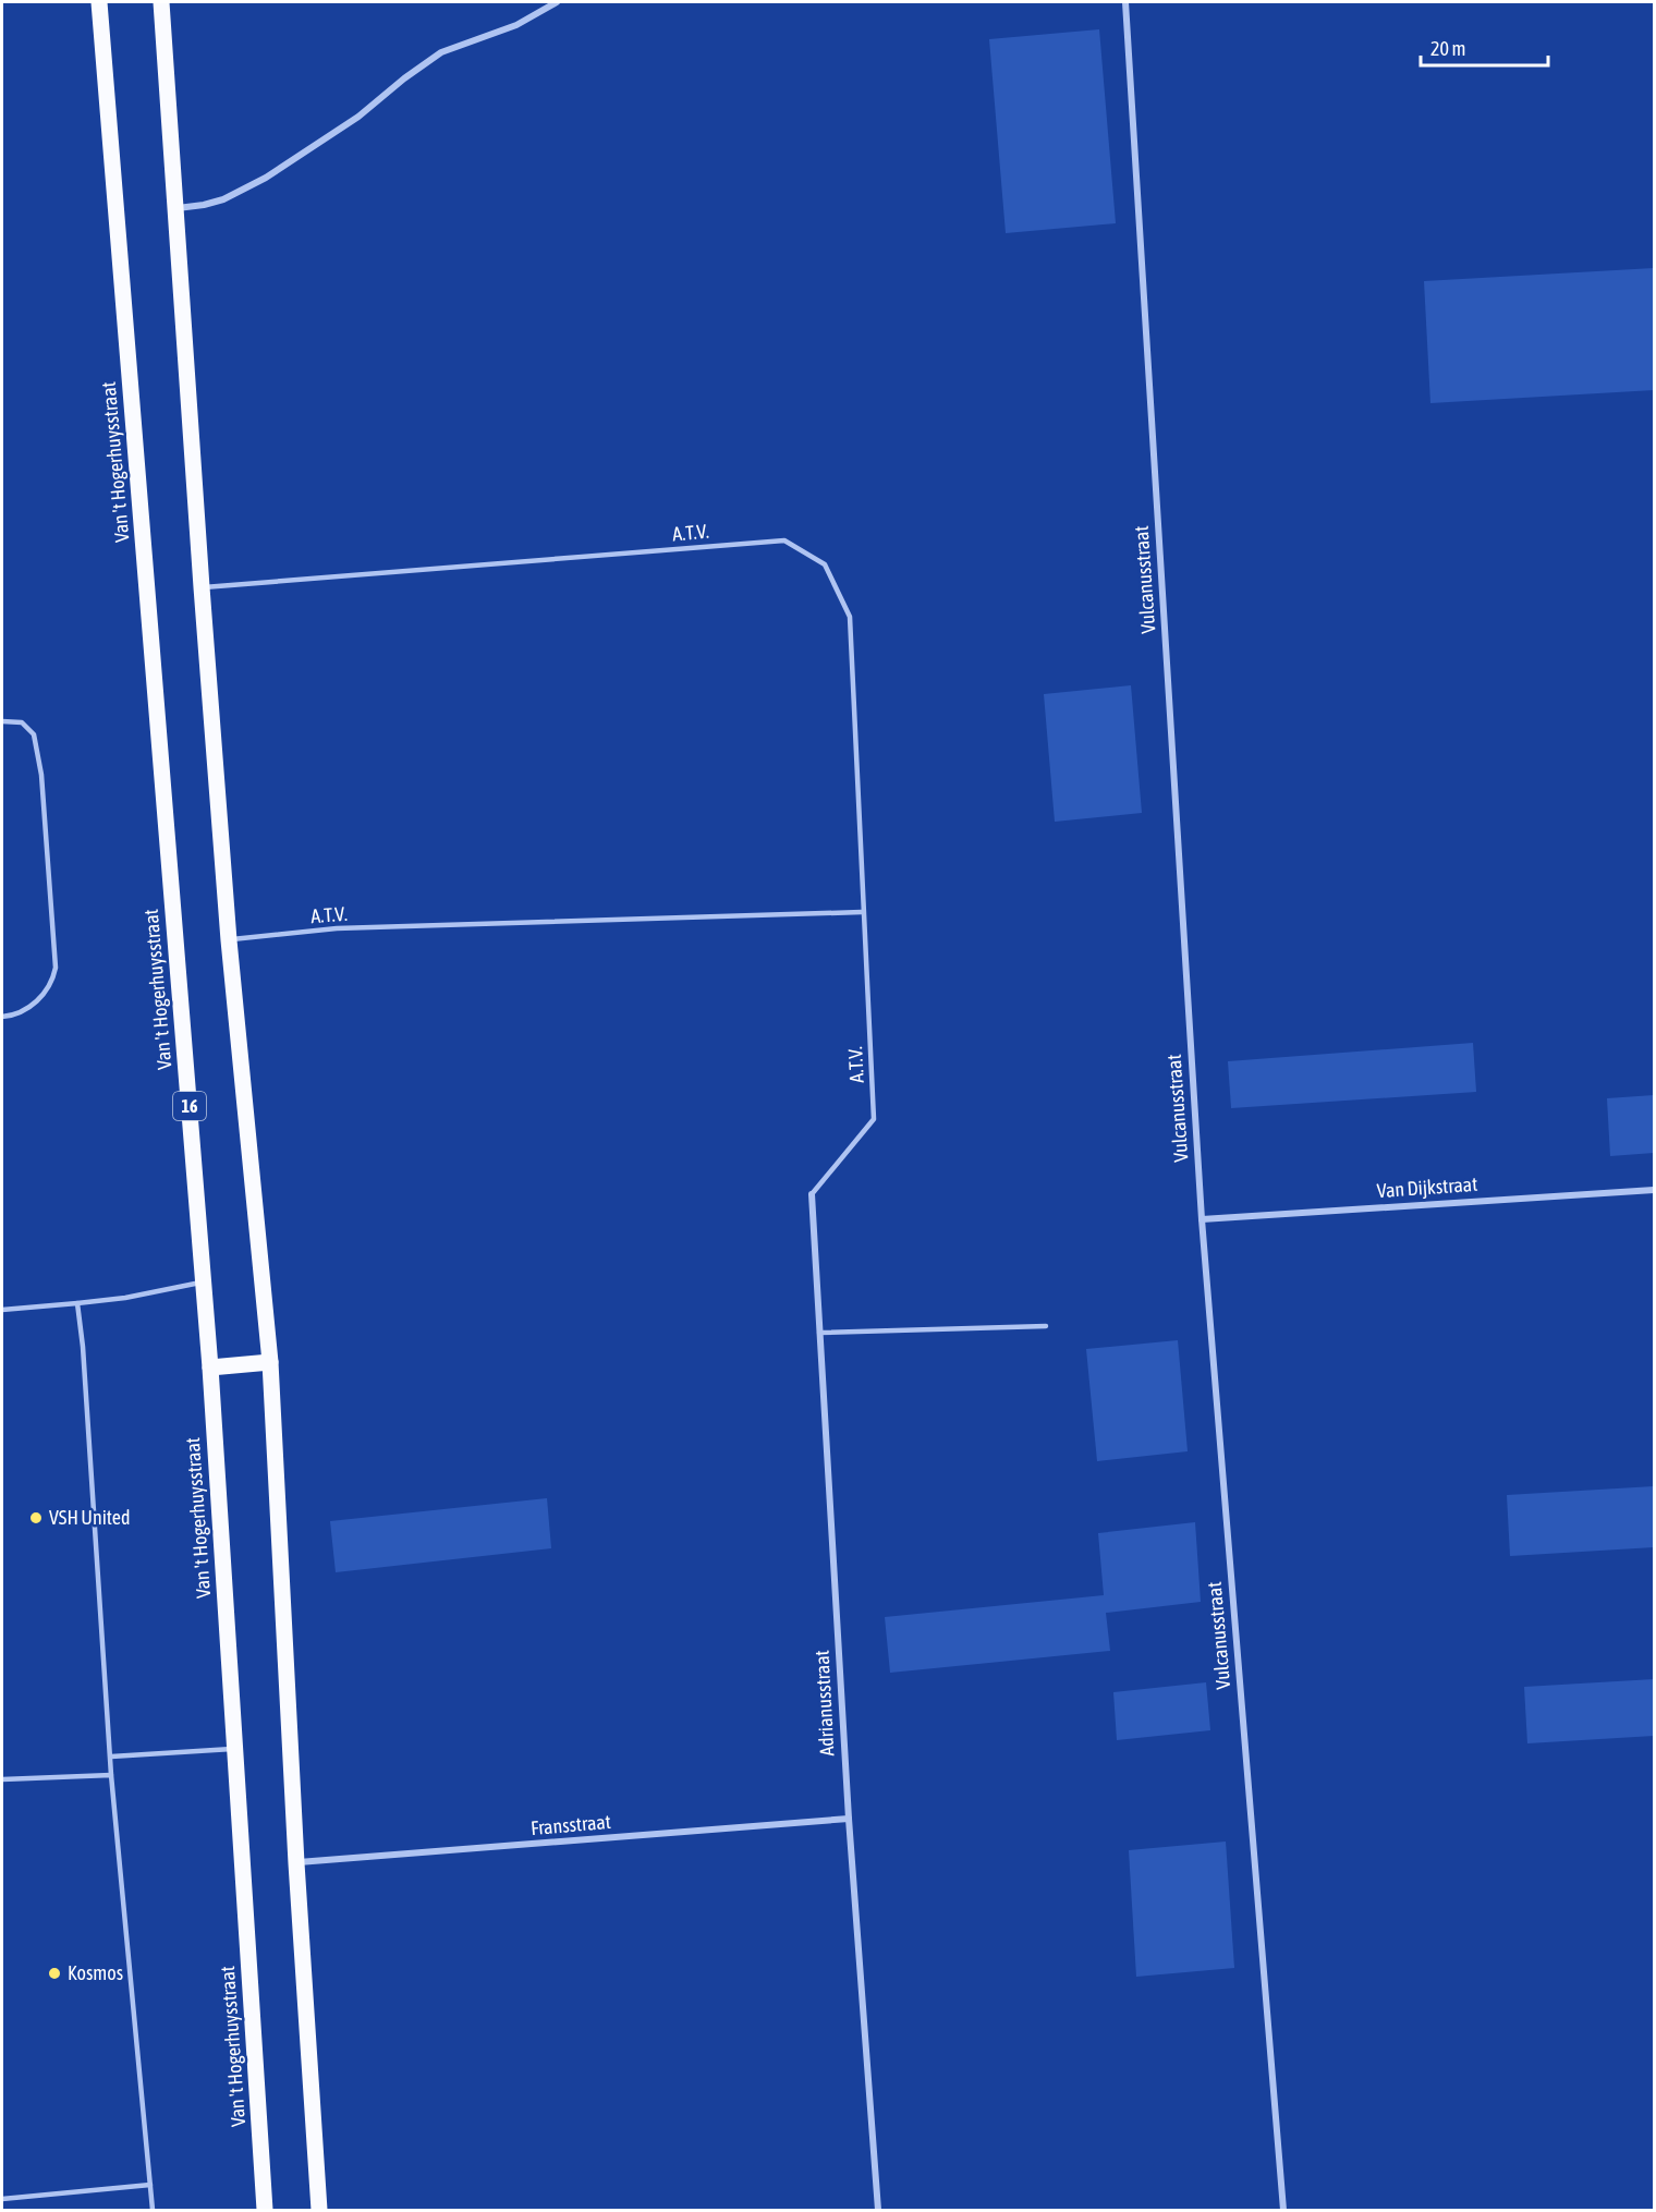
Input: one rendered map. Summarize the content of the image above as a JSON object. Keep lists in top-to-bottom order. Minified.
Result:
{"streets":{"main road":["Van 't Hogerhuysstraat","16"],"street":["Vulcanusstraat","Van Dijkstraat","Adrianusstraat","Fransstraat"],"lane":["A.T.V."]},"crossings":[["A.T.V.","Adrianusstraat"],["Vulcanusstraat","Van Dijkstraat"],["Adrianusstraat","Fransstraat"]],"places":["VSH United","Kosmos"],"scale_bar":"20 m"}
